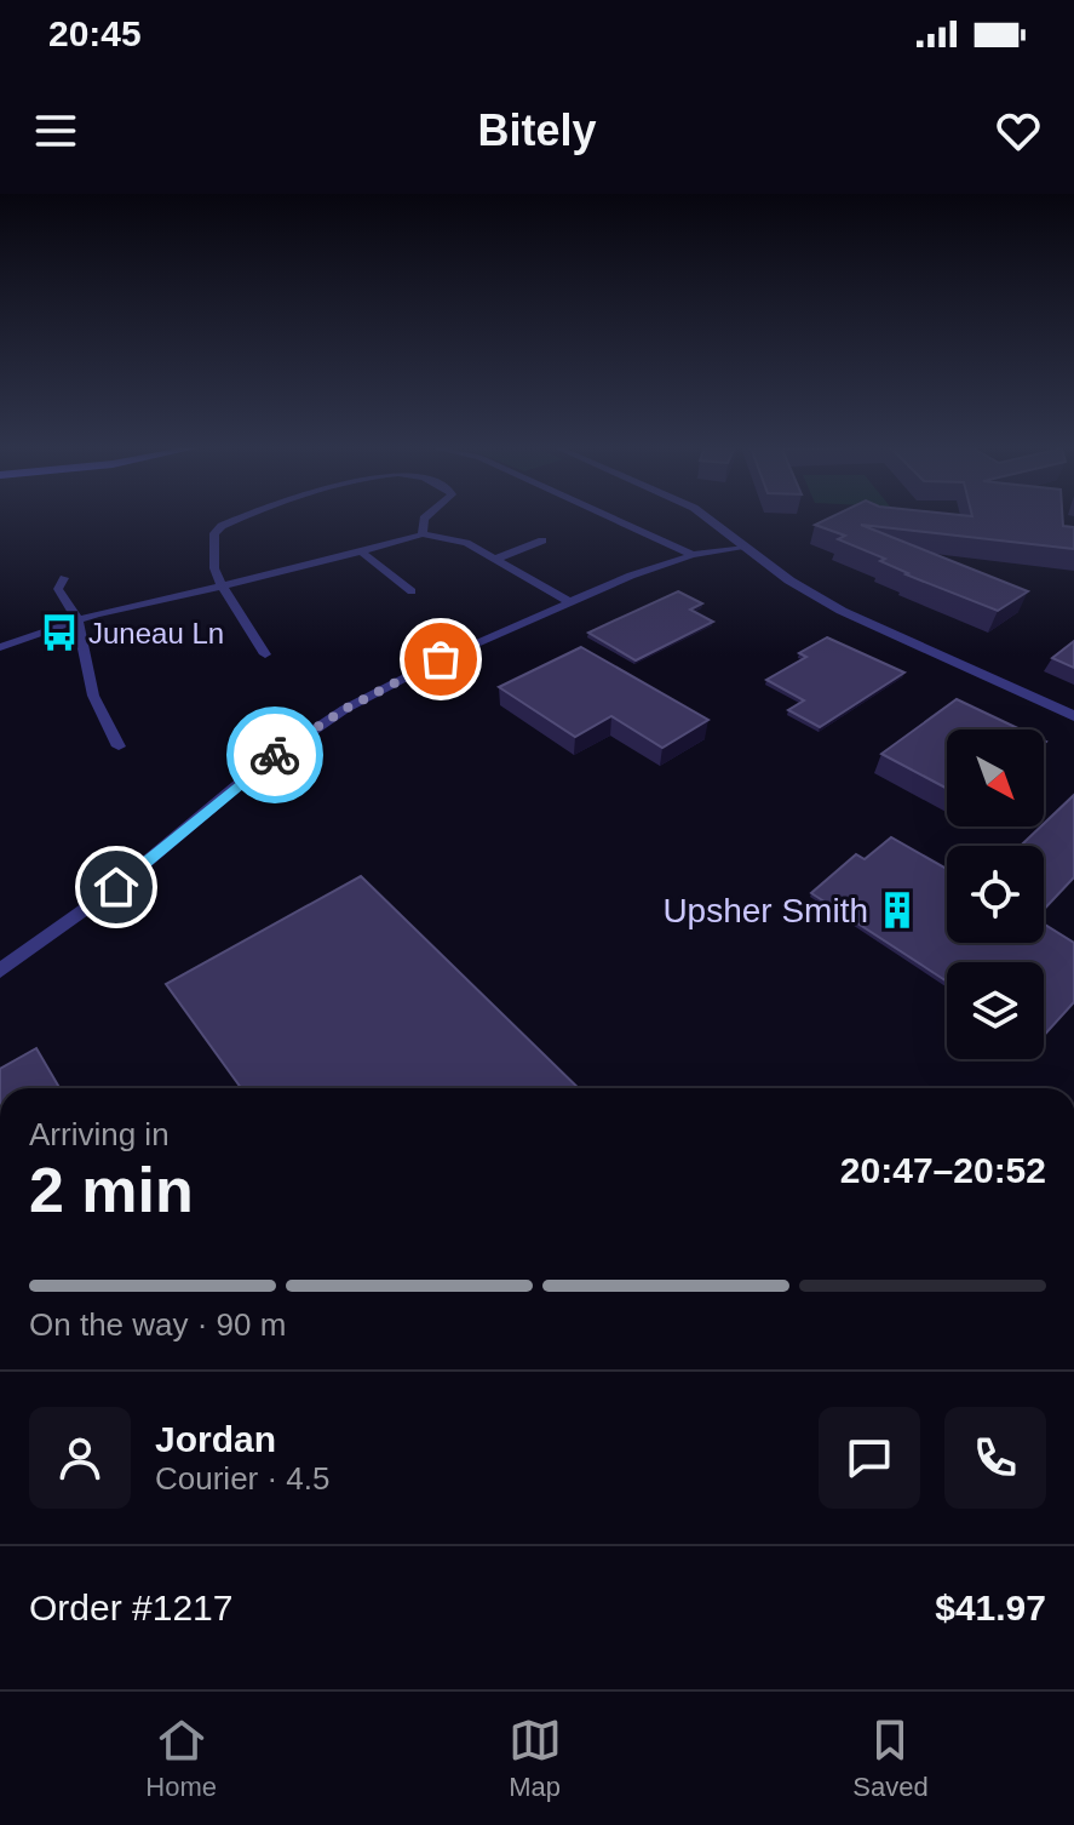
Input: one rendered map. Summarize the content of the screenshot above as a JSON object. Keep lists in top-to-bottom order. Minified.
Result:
{"places":{"bus stop":["Juneau Ln"],"building":["Upsher Smith"]},"north":"bottom right","page":{"status":"20:45","header":"Bitely","heading":["2 min","Arriving in","20:47–20:52"],"panel":["Jordan","Courier · 4.5","Order #1217","$41.97"],"bar":"On the way · 90 m","tabs":["Home","Map","Saved"]}}
